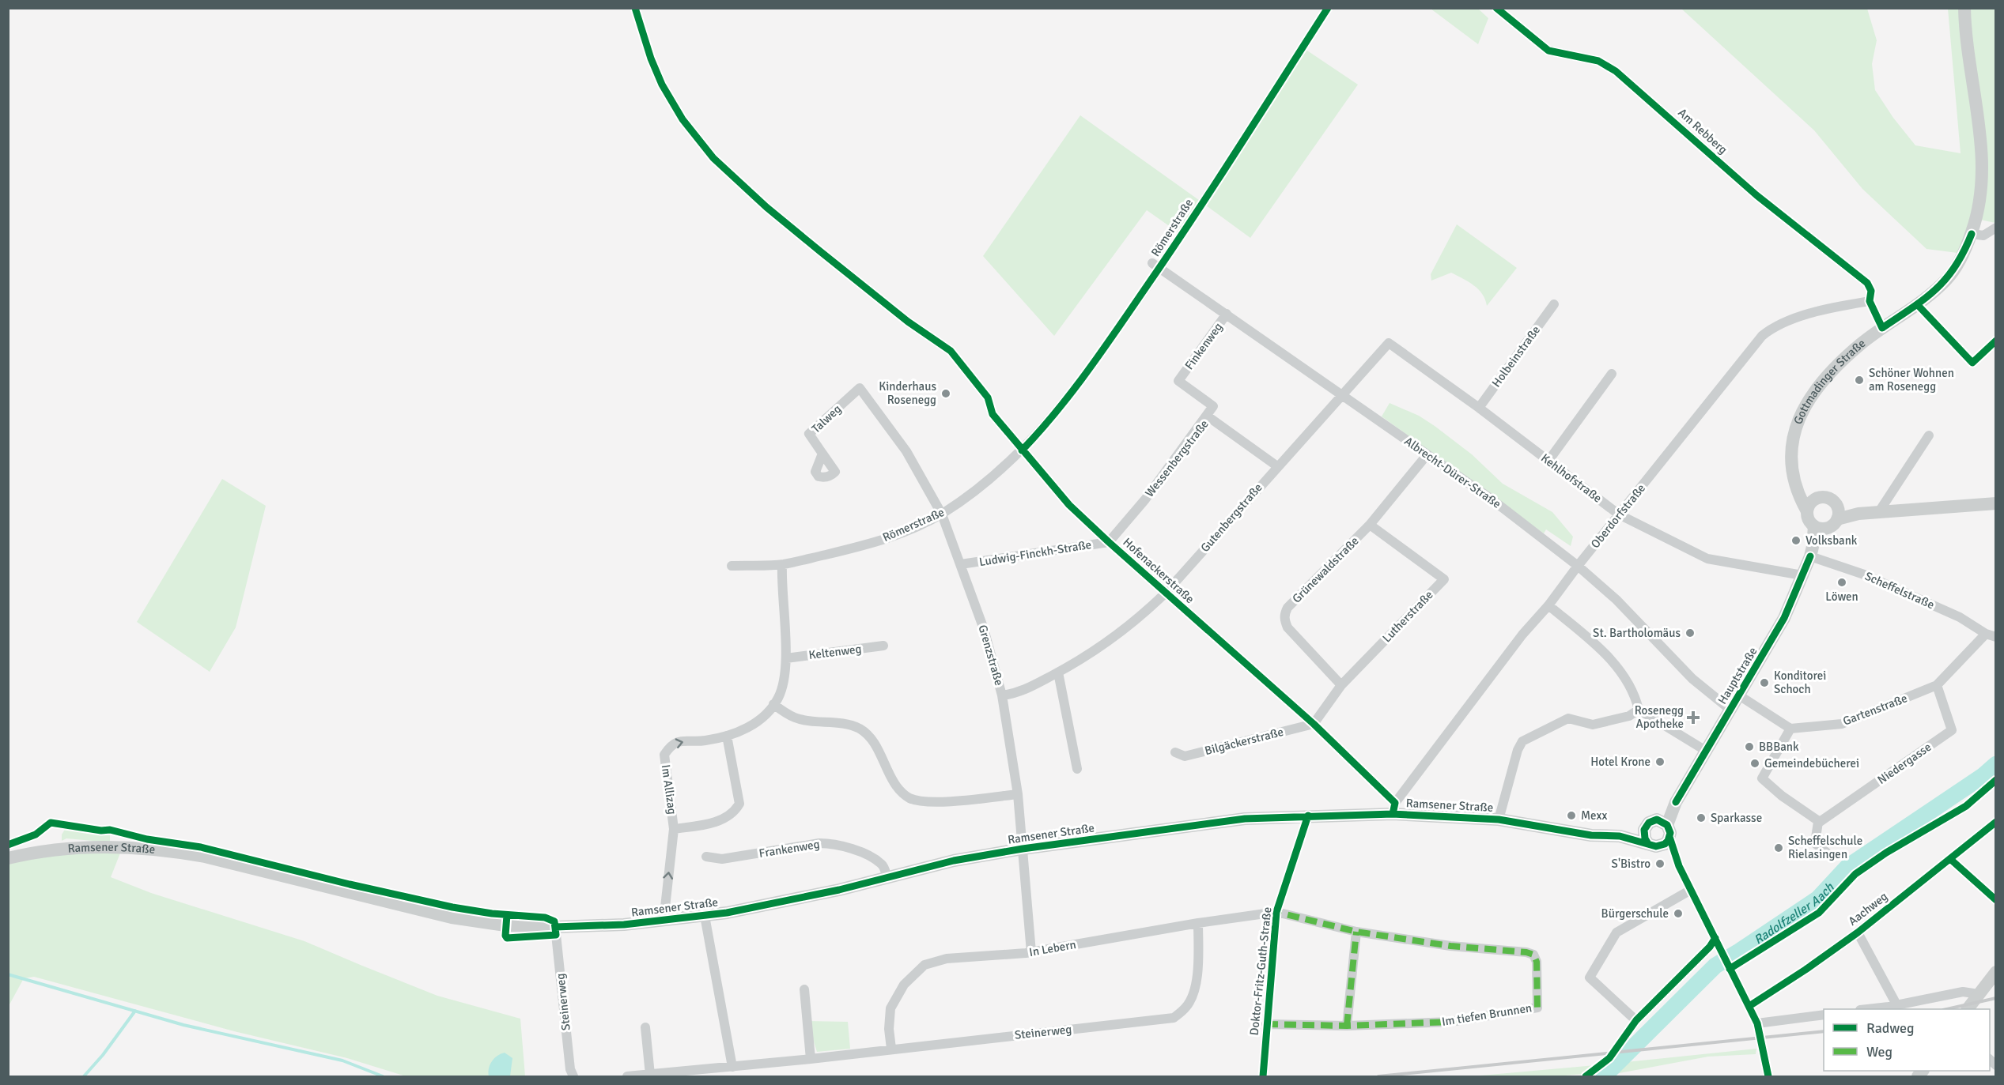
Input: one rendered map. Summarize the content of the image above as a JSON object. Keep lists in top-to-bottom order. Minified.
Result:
{"streets":{"main road":["Gottmadinger Straße","Hauptstraße","Ramsener Straße"],"street":["Am Rebberg","Römerstraße","Finkenweg","Holbeinstraße","Talweg","Wessenbergstraße","Albrecht-Dürer-Straße","Kehlhofstraße","Oberdorfstraße","Gutenbergstraße","Ludwig-Finckh-Straße","Grünewaldstraße","Hofenackerstraße","Scheffelstraße","Lutherstraße","Keltenweg","Grenzstraße","Gartenstraße","Bilgäckerstraße","Niedergasse","Im Allizag","Frankenweg","Aachweg","In Lebern","Doktor-Fritz-Guth-Straße","Steinerweg","Im tiefen Brunnen"]},"crossings":[["Am Rebberg","Oberdorfstraße"],["Römerstraße","Albrecht-Dürer-Straße"],["Römerstraße","Hofenackerstraße"],["Römerstraße","Grenzstraße"],["Römerstraße","Im Allizag"],["Finkenweg","Wessenbergstraße"],["Finkenweg","Albrecht-Dürer-Straße"],["Holbeinstraße","Kehlhofstraße"],["Gottmadinger Straße","Hauptstraße"],["Talweg","Grenzstraße"],["Wessenbergstraße","Gutenbergstraße"],["Wessenbergstraße","Ludwig-Finckh-Straße"],["Wessenbergstraße","Hofenackerstraße"],["Albrecht-Dürer-Straße","Oberdorfstraße"],["Albrecht-Dürer-Straße","Gutenbergstraße"],["Albrecht-Dürer-Straße","Grünewaldstraße"],["Albrecht-Dürer-Straße","Hauptstraße"],["Kehlhofstraße","Oberdorfstraße"],["Kehlhofstraße","Gutenbergstraße"],["Kehlhofstraße","Hauptstraße"],["Oberdorfstraße","Hofenackerstraße"],["Oberdorfstraße","Ramsener Straße"],["Gutenbergstraße","Hofenackerstraße"],["Gutenbergstraße","Grenzstraße"],["Ludwig-Finckh-Straße","Hofenackerstraße"],["Ludwig-Finckh-Straße","Grenzstraße"],["Grünewaldstraße","Lutherstraße"],["Hofenackerstraße","Lutherstraße"],["Hofenackerstraße","Bilgäckerstraße"],["Hofenackerstraße","Ramsener Straße"],["Scheffelstraße","Hauptstraße"],["Scheffelstraße","Gartenstraße"],["Lutherstraße","Bilgäckerstraße"],["Keltenweg","Im Allizag"],["Grenzstraße","Ramsener Straße"],["Grenzstraße","In Lebern"],["Hauptstraße","Ramsener Straße"],["Gartenstraße","Niedergasse"],["Im Allizag","Ramsener Straße"],["Ramsener Straße","Frankenweg"],["Ramsener Straße","Doktor-Fritz-Guth-Straße"],["Ramsener Straße","Steinerweg"],["In Lebern","Doktor-Fritz-Guth-Straße"],["In Lebern","Steinerweg"],["In Lebern","Im tiefen Brunnen"],["Doktor-Fritz-Guth-Straße","Im tiefen Brunnen"]],"one_way":["Im Allizag"],"water":["Radolfzeller Aach"],"places":{"other":["Schöner Wohnen am Rosenegg","Kinderhaus Rosenegg","Volksbank","Löwen","St. Bartholomäus","Konditorei Schoch","BBBank","Hotel Krone","Gemeindebücherei","Mexx","Sparkasse","Scheffelschule Rielasingen","S'Bistro","Bürgerschule"],"health":["Rosenegg Apotheke"]},"legend":["Radweg","Weg"]}
